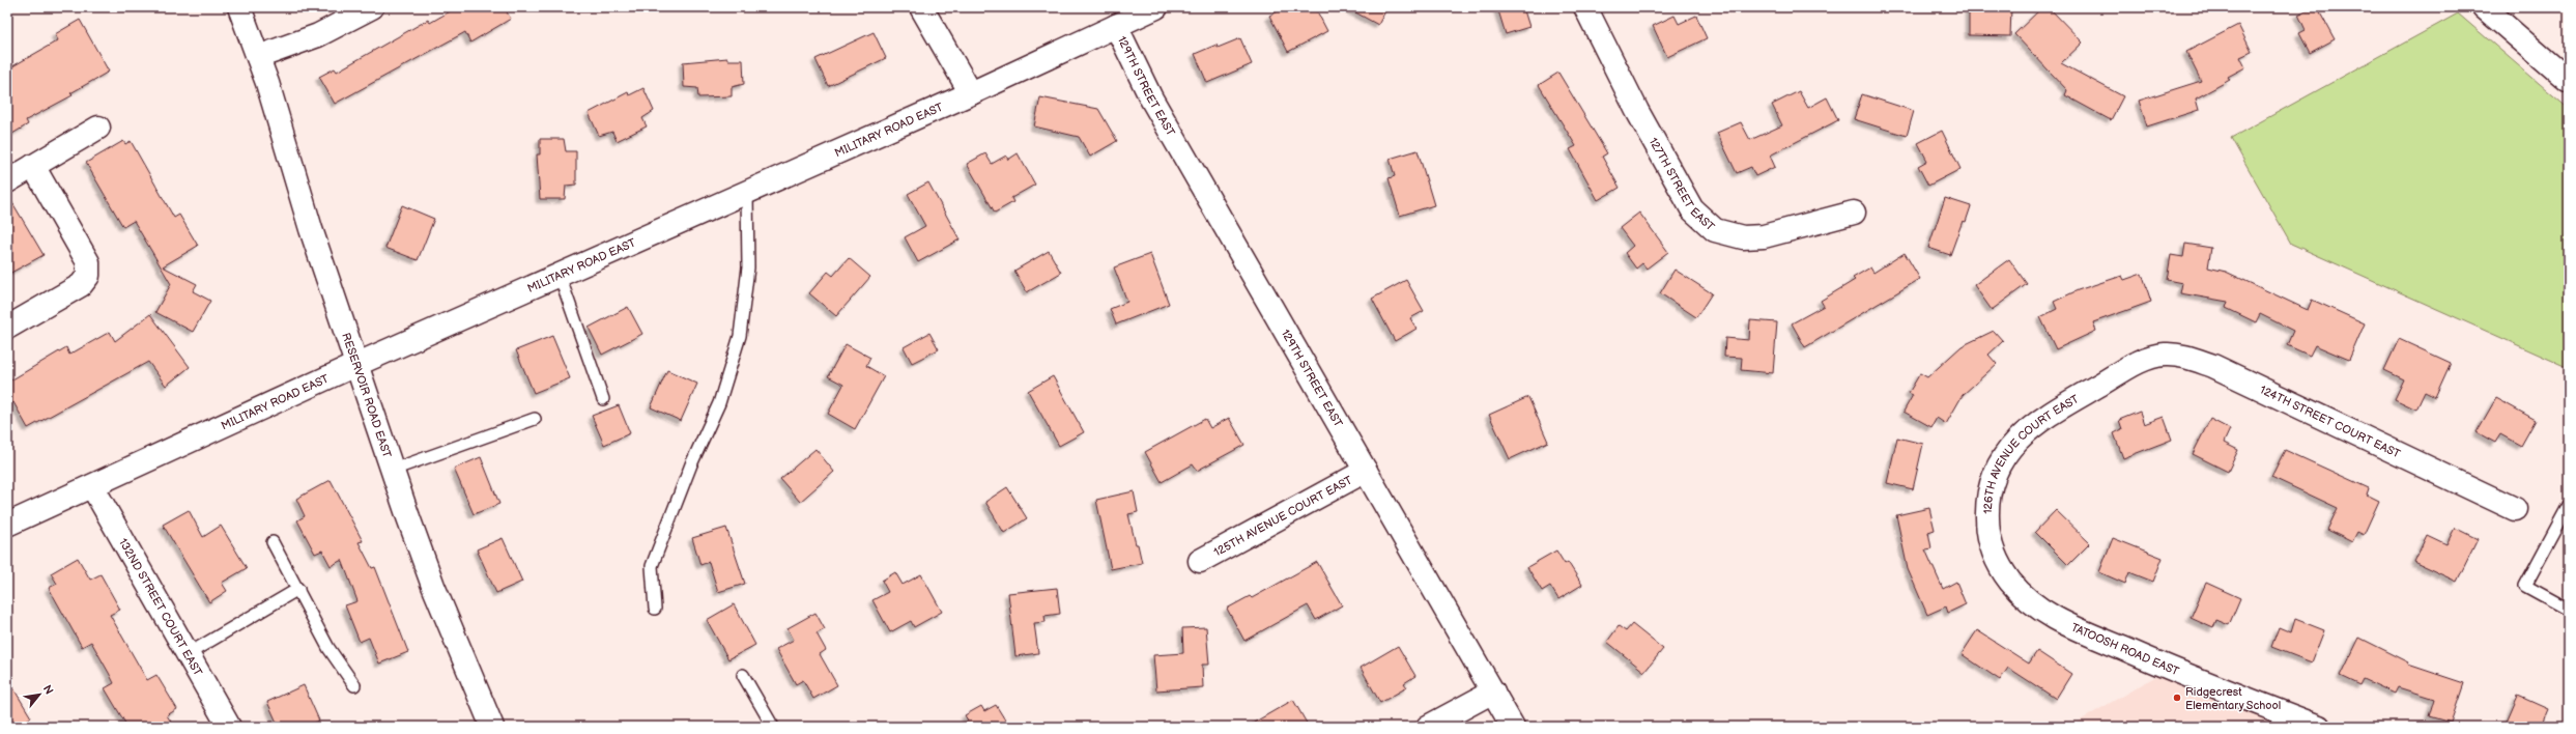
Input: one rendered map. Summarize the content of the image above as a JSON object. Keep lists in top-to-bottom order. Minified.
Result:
{"streets":{"street":["129TH STREET EAST","MILITARY ROAD EAST","127TH STREET EAST","RESERVOIR ROAD EAST","124TH STREET COURT EAST","126TH AVENUE COURT EAST","125TH AVENUE COURT EAST","132ND STREET COURT EAST","TATOOSH ROAD EAST"]},"crossings":[["129TH STREET EAST","MILITARY ROAD EAST"],["129TH STREET EAST","125TH AVENUE COURT EAST"],["MILITARY ROAD EAST","RESERVOIR ROAD EAST"],["MILITARY ROAD EAST","132ND STREET COURT EAST"],["124TH STREET COURT EAST","126TH AVENUE COURT EAST"],["126TH AVENUE COURT EAST","TATOOSH ROAD EAST"]],"places":["Ridgecrest Elementary School"],"north":"top right"}
